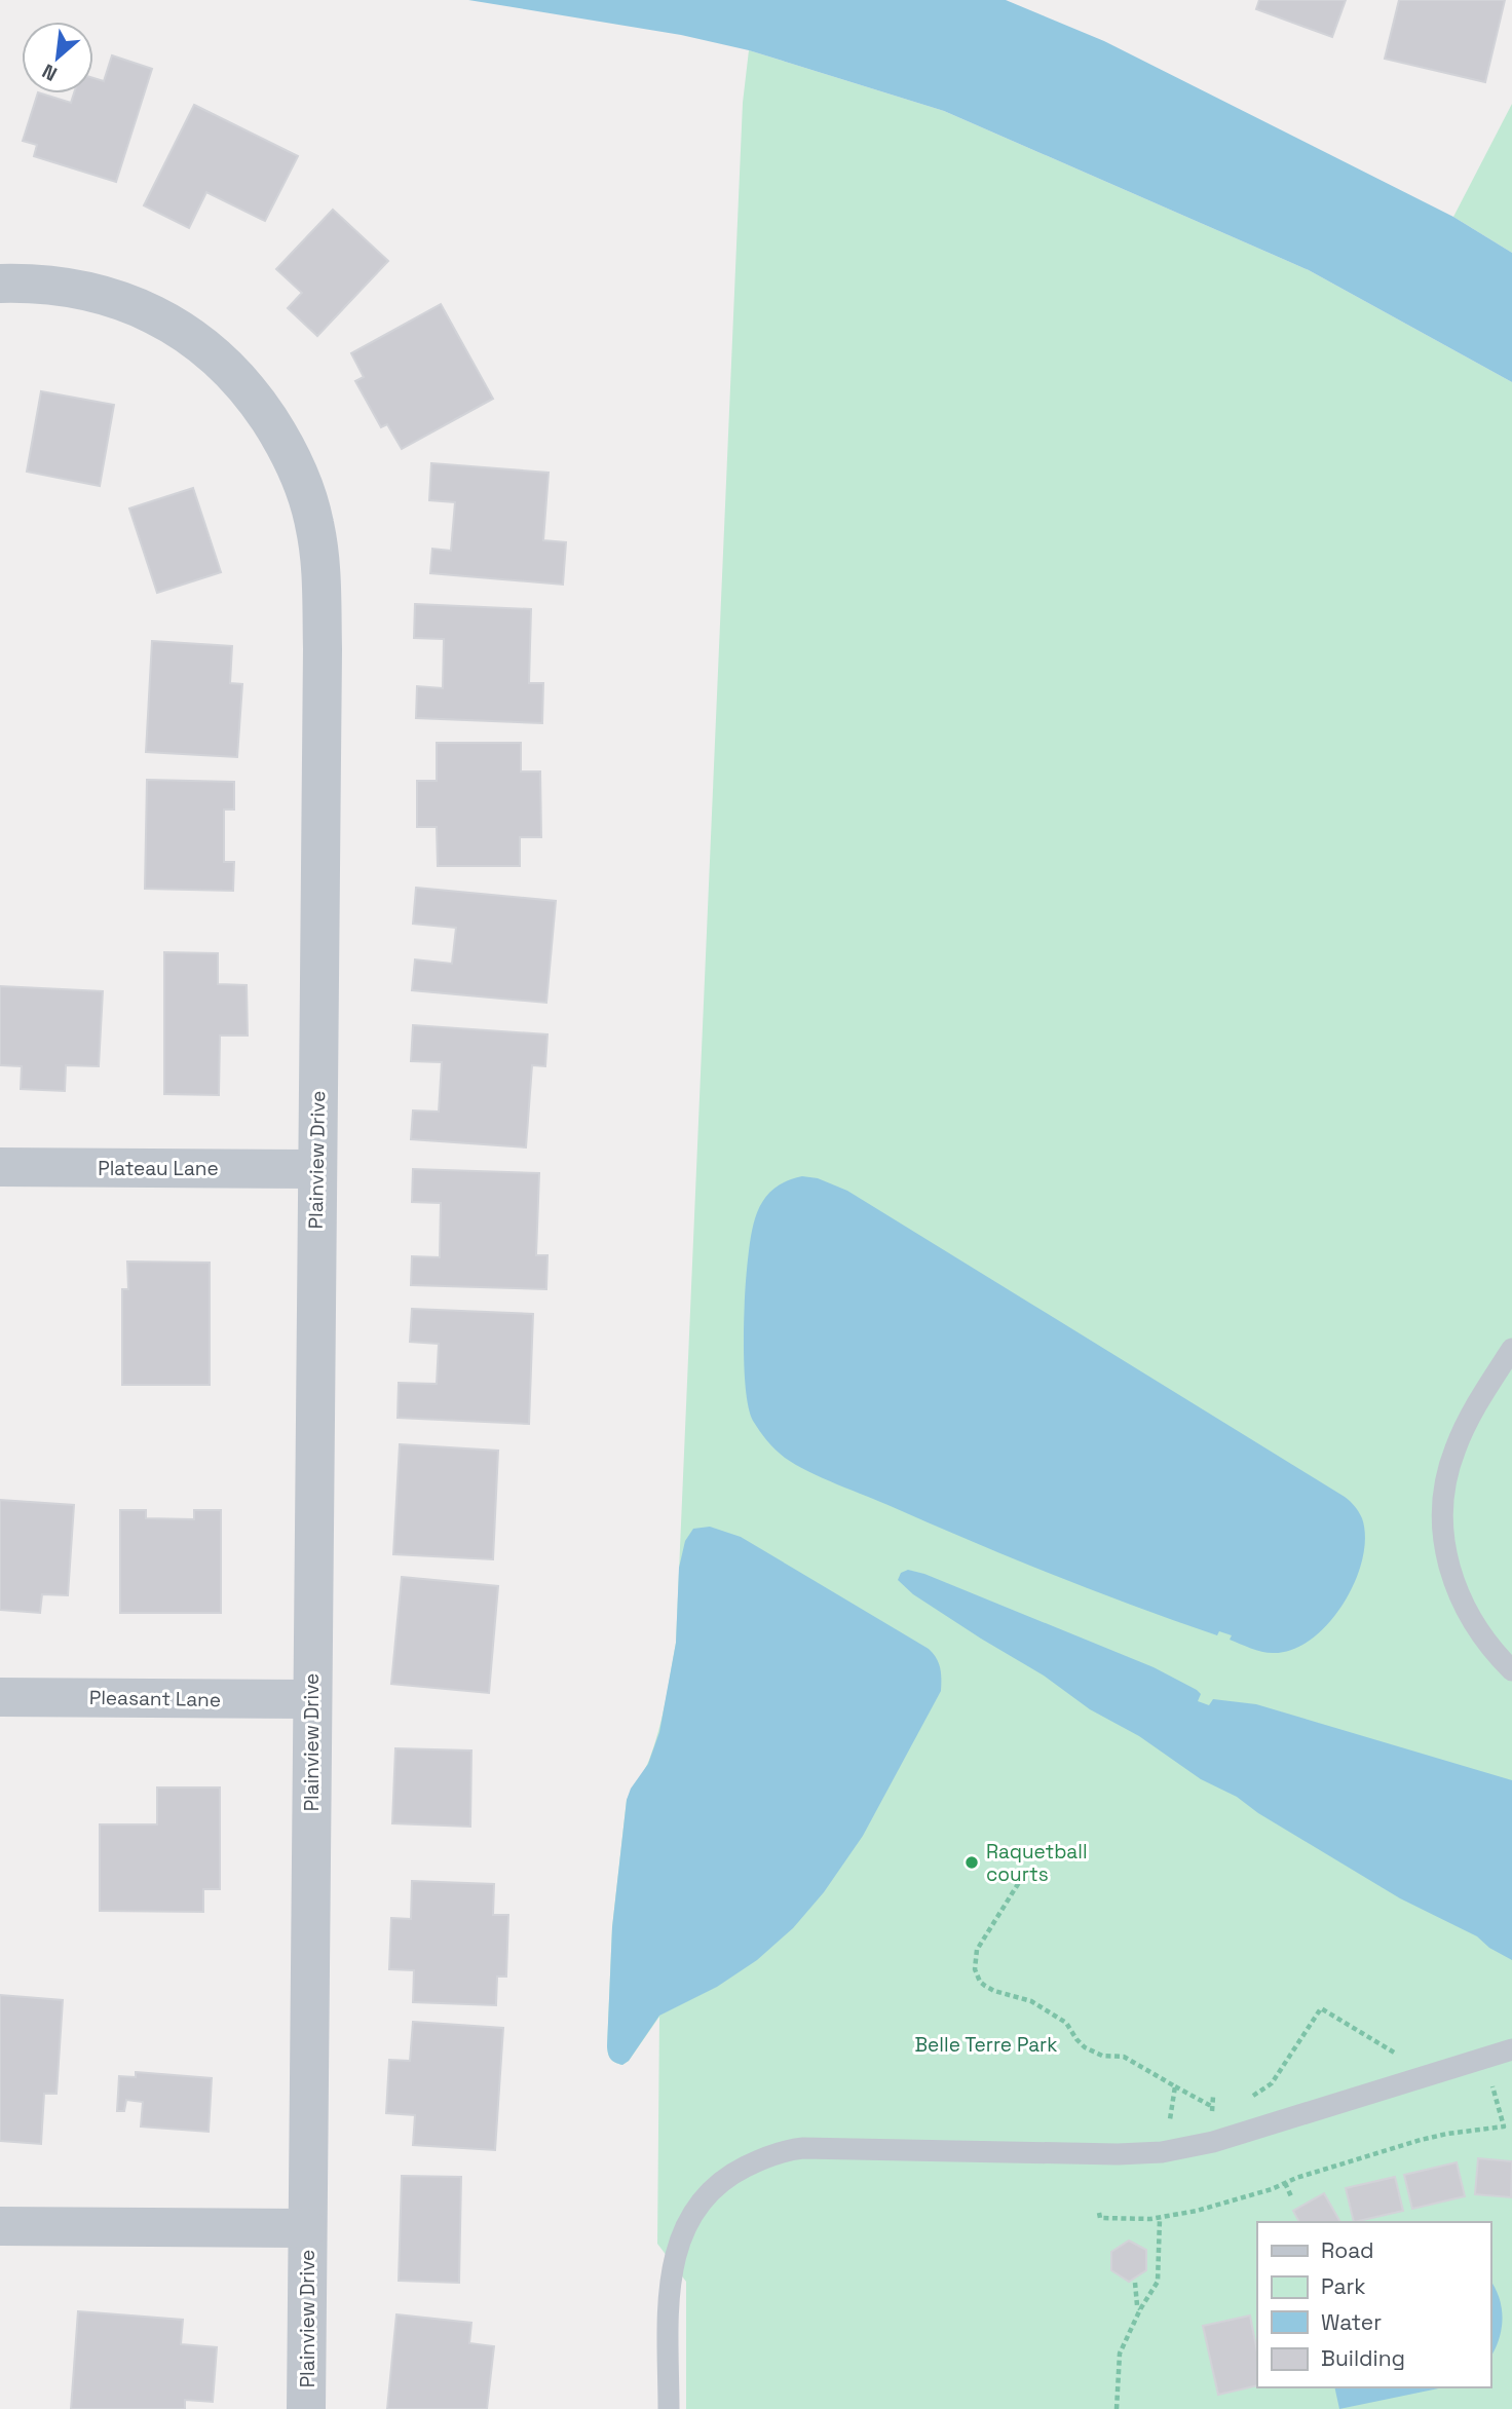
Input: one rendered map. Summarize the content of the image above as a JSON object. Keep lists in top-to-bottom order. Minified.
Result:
{"streets":{"street":["Plainview Drive","Plateau Lane","Pleasant Lane"]},"crossings":[["Plainview Drive","Plateau Lane"],["Plainview Drive","Pleasant Lane"]],"parks":["Belle Terre Park"],"places":["Raquetball courts"],"legend":["Road","Park","Water","Building"],"north":"bottom left"}
